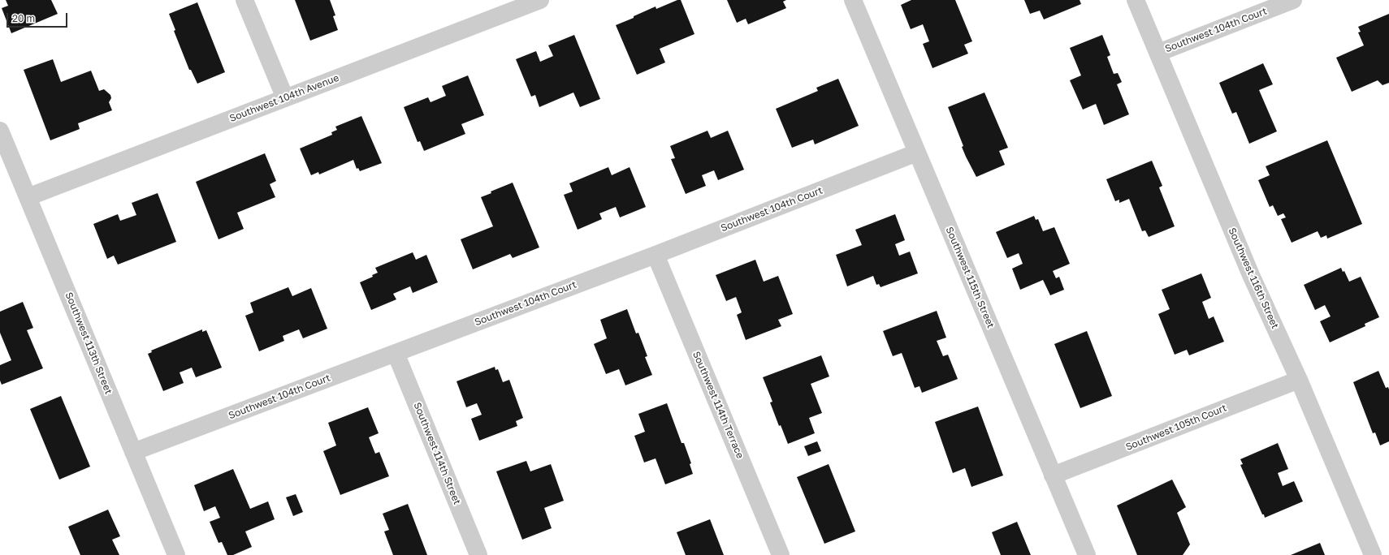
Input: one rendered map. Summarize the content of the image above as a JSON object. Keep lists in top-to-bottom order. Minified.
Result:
{"streets":{"street":["Southwest 104th Court","Southwest 104th Avenue","Southwest 115th Street","Southwest 116th Street","Southwest 113th Street","Southwest 114th Terrace","Southwest 105th Court","Southwest 114th Street"]},"crossings":[["Southwest 104th Court","Southwest 115th Street"],["Southwest 104th Court","Southwest 116th Street"],["Southwest 104th Court","Southwest 113th Street"],["Southwest 104th Court","Southwest 114th Terrace"],["Southwest 104th Court","Southwest 114th Street"],["Southwest 104th Avenue","Southwest 113th Street"],["Southwest 115th Street","Southwest 105th Court"],["Southwest 116th Street","Southwest 105th Court"]],"scale_bar":"20 m"}
